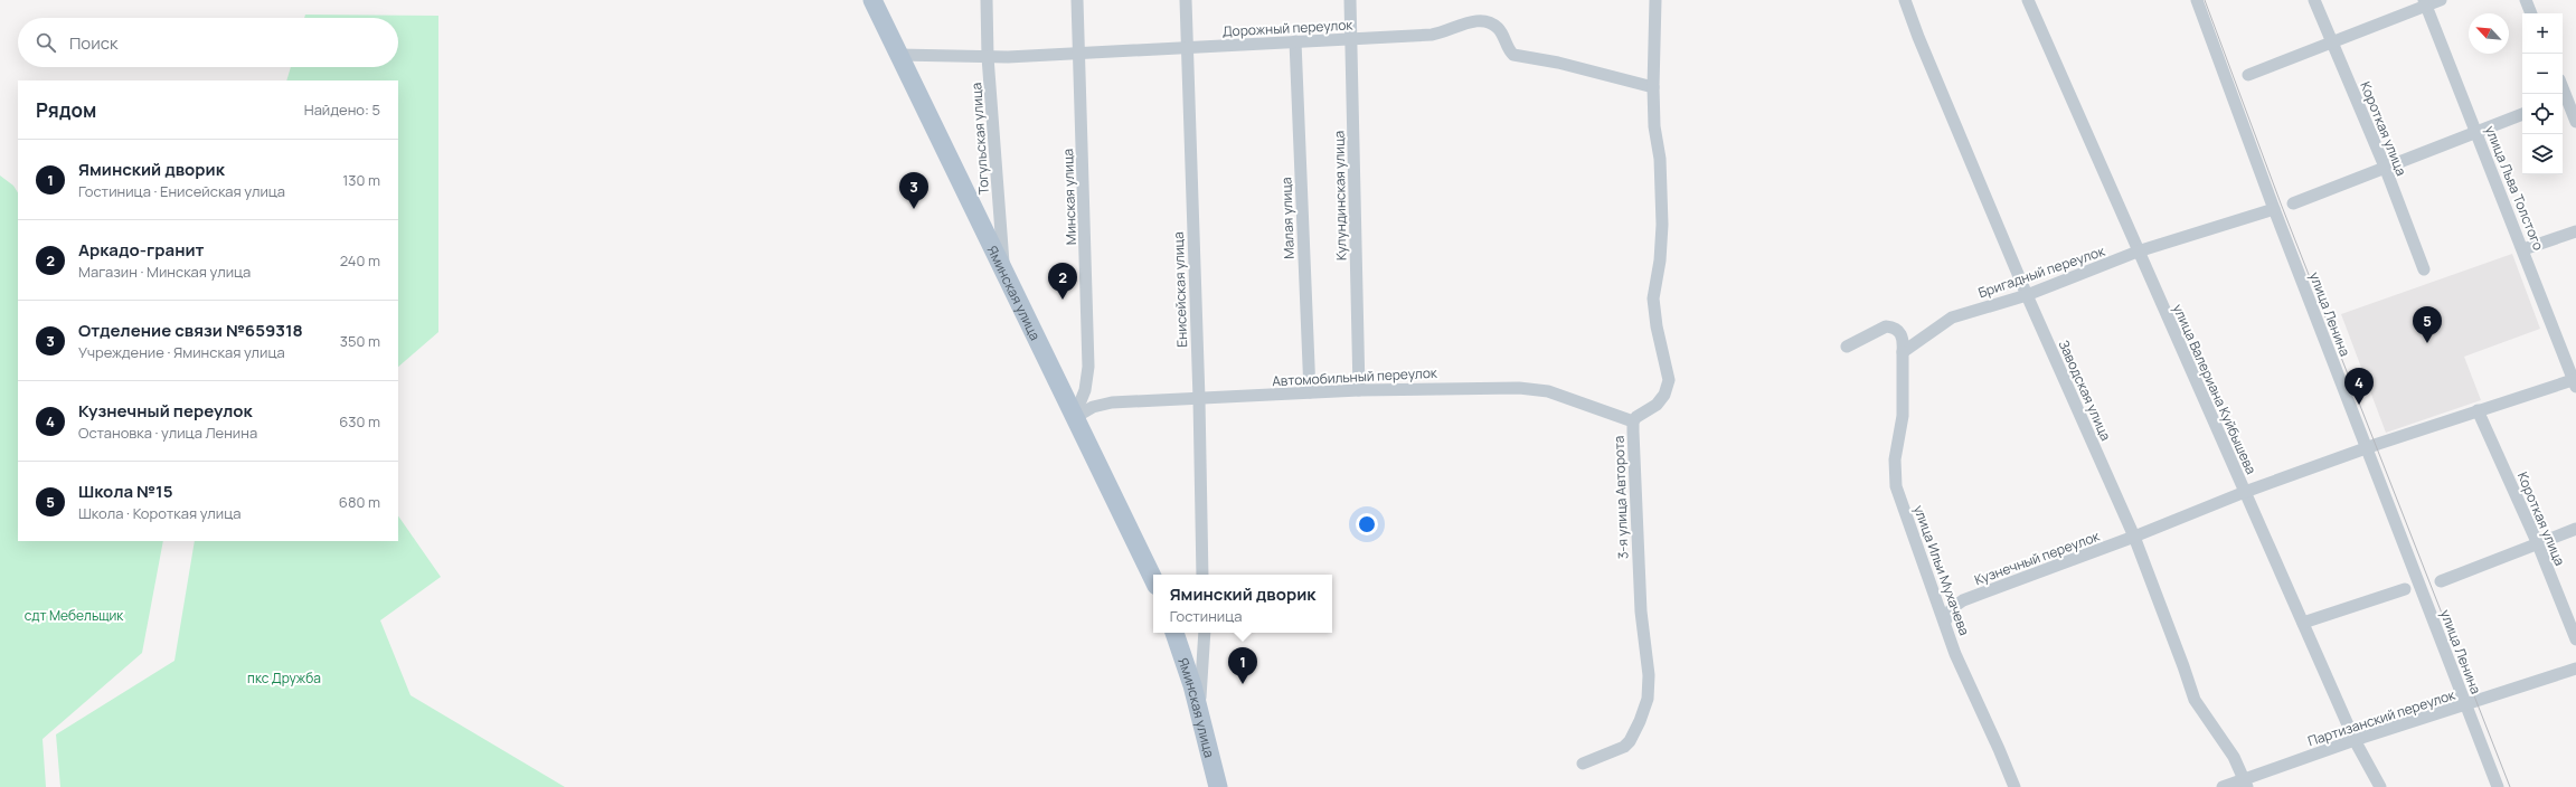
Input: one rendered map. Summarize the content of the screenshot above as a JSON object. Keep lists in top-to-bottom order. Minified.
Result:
{"streets":{"main road":["Яминская улица"],"street":["Дорожный переулок","Короткая улица","Тогульская улица","улица Льва Толстого","Кулундинская улица","Минская улица","Малая улица","Бригадный переулок","Енисейская улица","улица Ленина","Автомобильный переулок","улица Валериана Куйбышева","Заводская улица","3-я улица Авторота","Кузнечный переулок","улица Ильи Мухачева","Партизанский переулок"]},"crossings":[["Дорожный переулок","Тогульская улица"],["Дорожный переулок","Кулундинская улица"],["Дорожный переулок","Минская улица"],["Дорожный переулок","Малая улица"],["Дорожный переулок","Енисейская улица"],["Дорожный переулок","Яминская улица"],["Дорожный переулок","3-я улица Авторота"],["Короткая улица","Кузнечный переулок"],["Тогульская улица","Яминская улица"],["улица Льва Толстого","Кузнечный переулок"],["Кулундинская улица","Автомобильный переулок"],["Минская улица","Яминская улица"],["Минская улица","Автомобильный переулок"],["Малая улица","Автомобильный переулок"],["Бригадный переулок","улица Ленина"],["Бригадный переулок","улица Валериана Куйбышева"],["Бригадный переулок","Заводская улица"],["Бригадный переулок","улица Ильи Мухачева"],["Енисейская улица","Автомобильный переулок"],["Яминская улица","Автомобильный переулок"],["улица Ленина","Кузнечный переулок"],["улица Ленина","Партизанский переулок"],["Автомобильный переулок","3-я улица Авторота"],["улица Валериана Куйбышева","Кузнечный переулок"],["улица Валериана Куйбышева","Партизанский переулок"],["Заводская улица","Кузнечный переулок"],["Заводская улица","Партизанский переулок"],["Кузнечный переулок","улица Ильи Мухачева"]],"parks":["сдт Мебельщик","пкс Дружба"],"north":"top left","page":{"map_buttons":["+","−"],"search":"Поиск","heading":["Рядом","Найдено: 5"],"list":[{"mark":"1","name":"Яминский дворик","note":"Гостиница · Енисейская улица","value":"130 m"},{"mark":"2","name":"Аркадо-гранит","note":"Магазин · Минская улица","value":"240 m"},{"mark":"3","name":"Отделение связи №659318","note":"Учреждение · Яминская улица","value":"350 m"},{"mark":"4","name":"Кузнечный переулок","note":"Остановка · улица Ленина","value":"630 m"},{"mark":"5","name":"Школа №15","note":"Школа · Короткая улица","value":"680 m"}],"pins":["3","2","5","4","1"],"popup":["Яминский дворик","Гостиница"]}}
